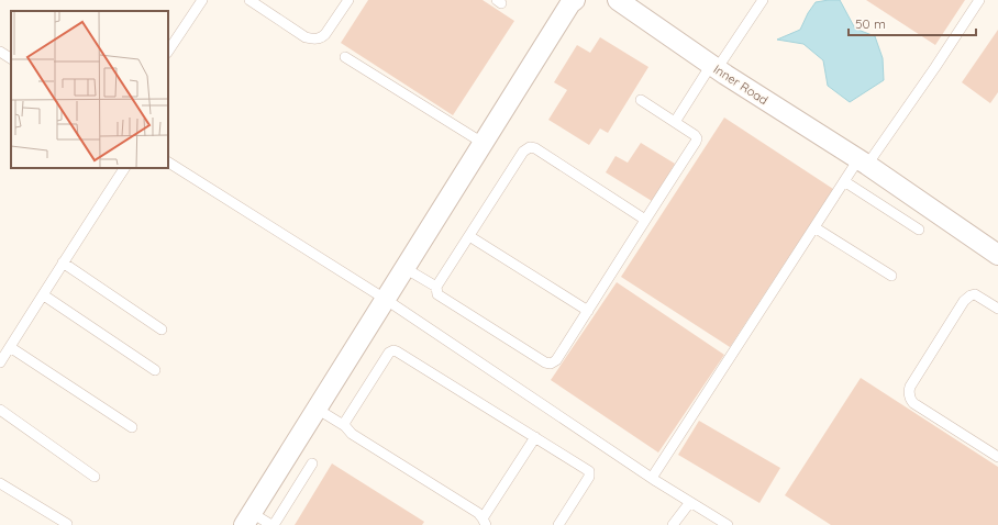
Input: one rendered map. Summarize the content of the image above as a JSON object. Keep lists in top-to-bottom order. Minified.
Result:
{"streets":{"street":["Inner Road"]},"scale_bar":"50 m"}
